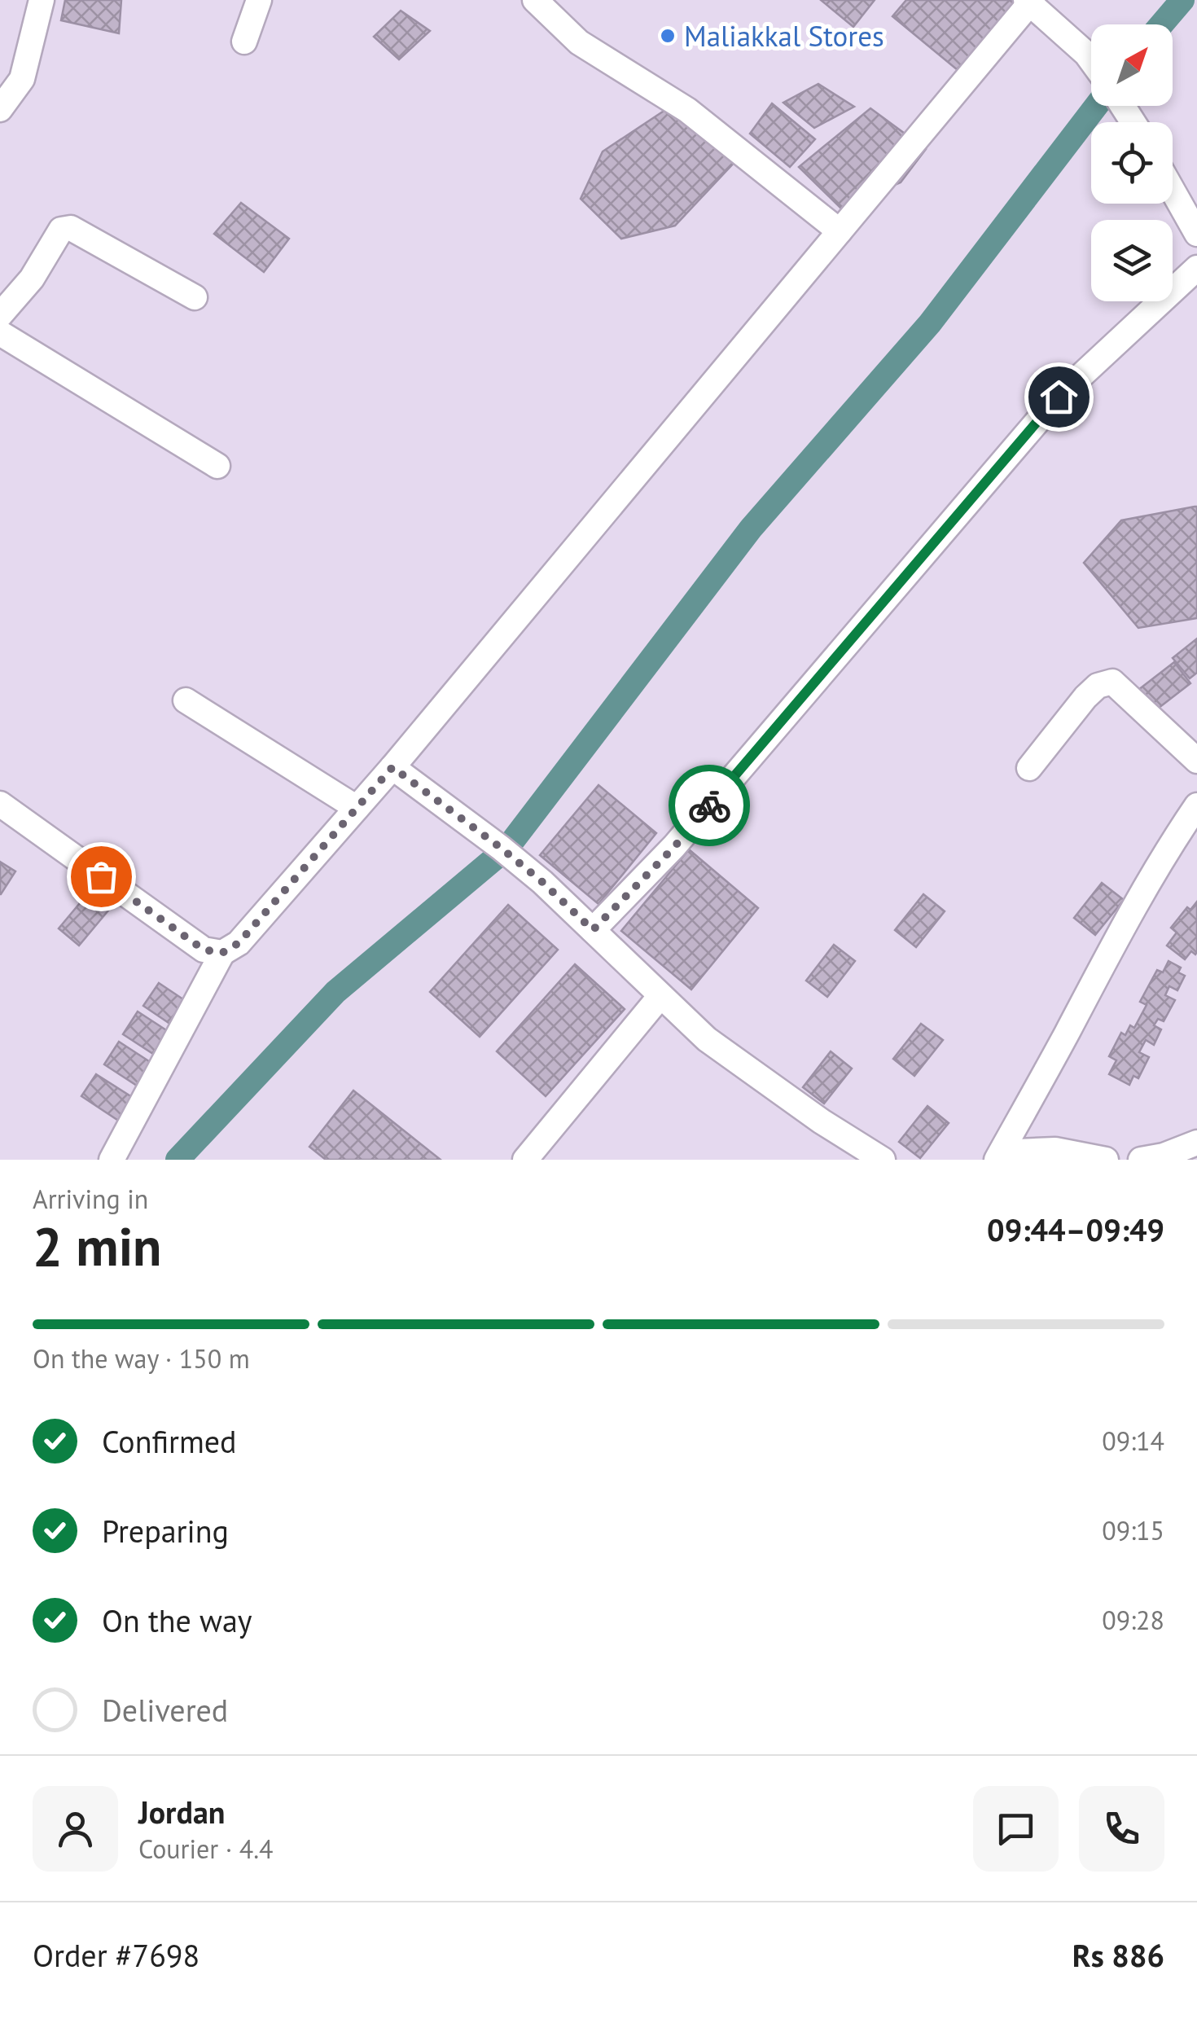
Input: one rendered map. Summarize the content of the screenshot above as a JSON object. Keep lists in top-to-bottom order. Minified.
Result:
{"places":["Maliakkal Stores"],"north":"top right","page":{"heading":["2 min","Arriving in","09:44–09:49"],"panel":["Jordan","Courier · 4.4","Order #7698","Rs 886"],"bar":"On the way · 150 m","list":[["Confirmed","09:14"],["Preparing","09:15"],["On the way","09:28"],"Delivered"]}}
